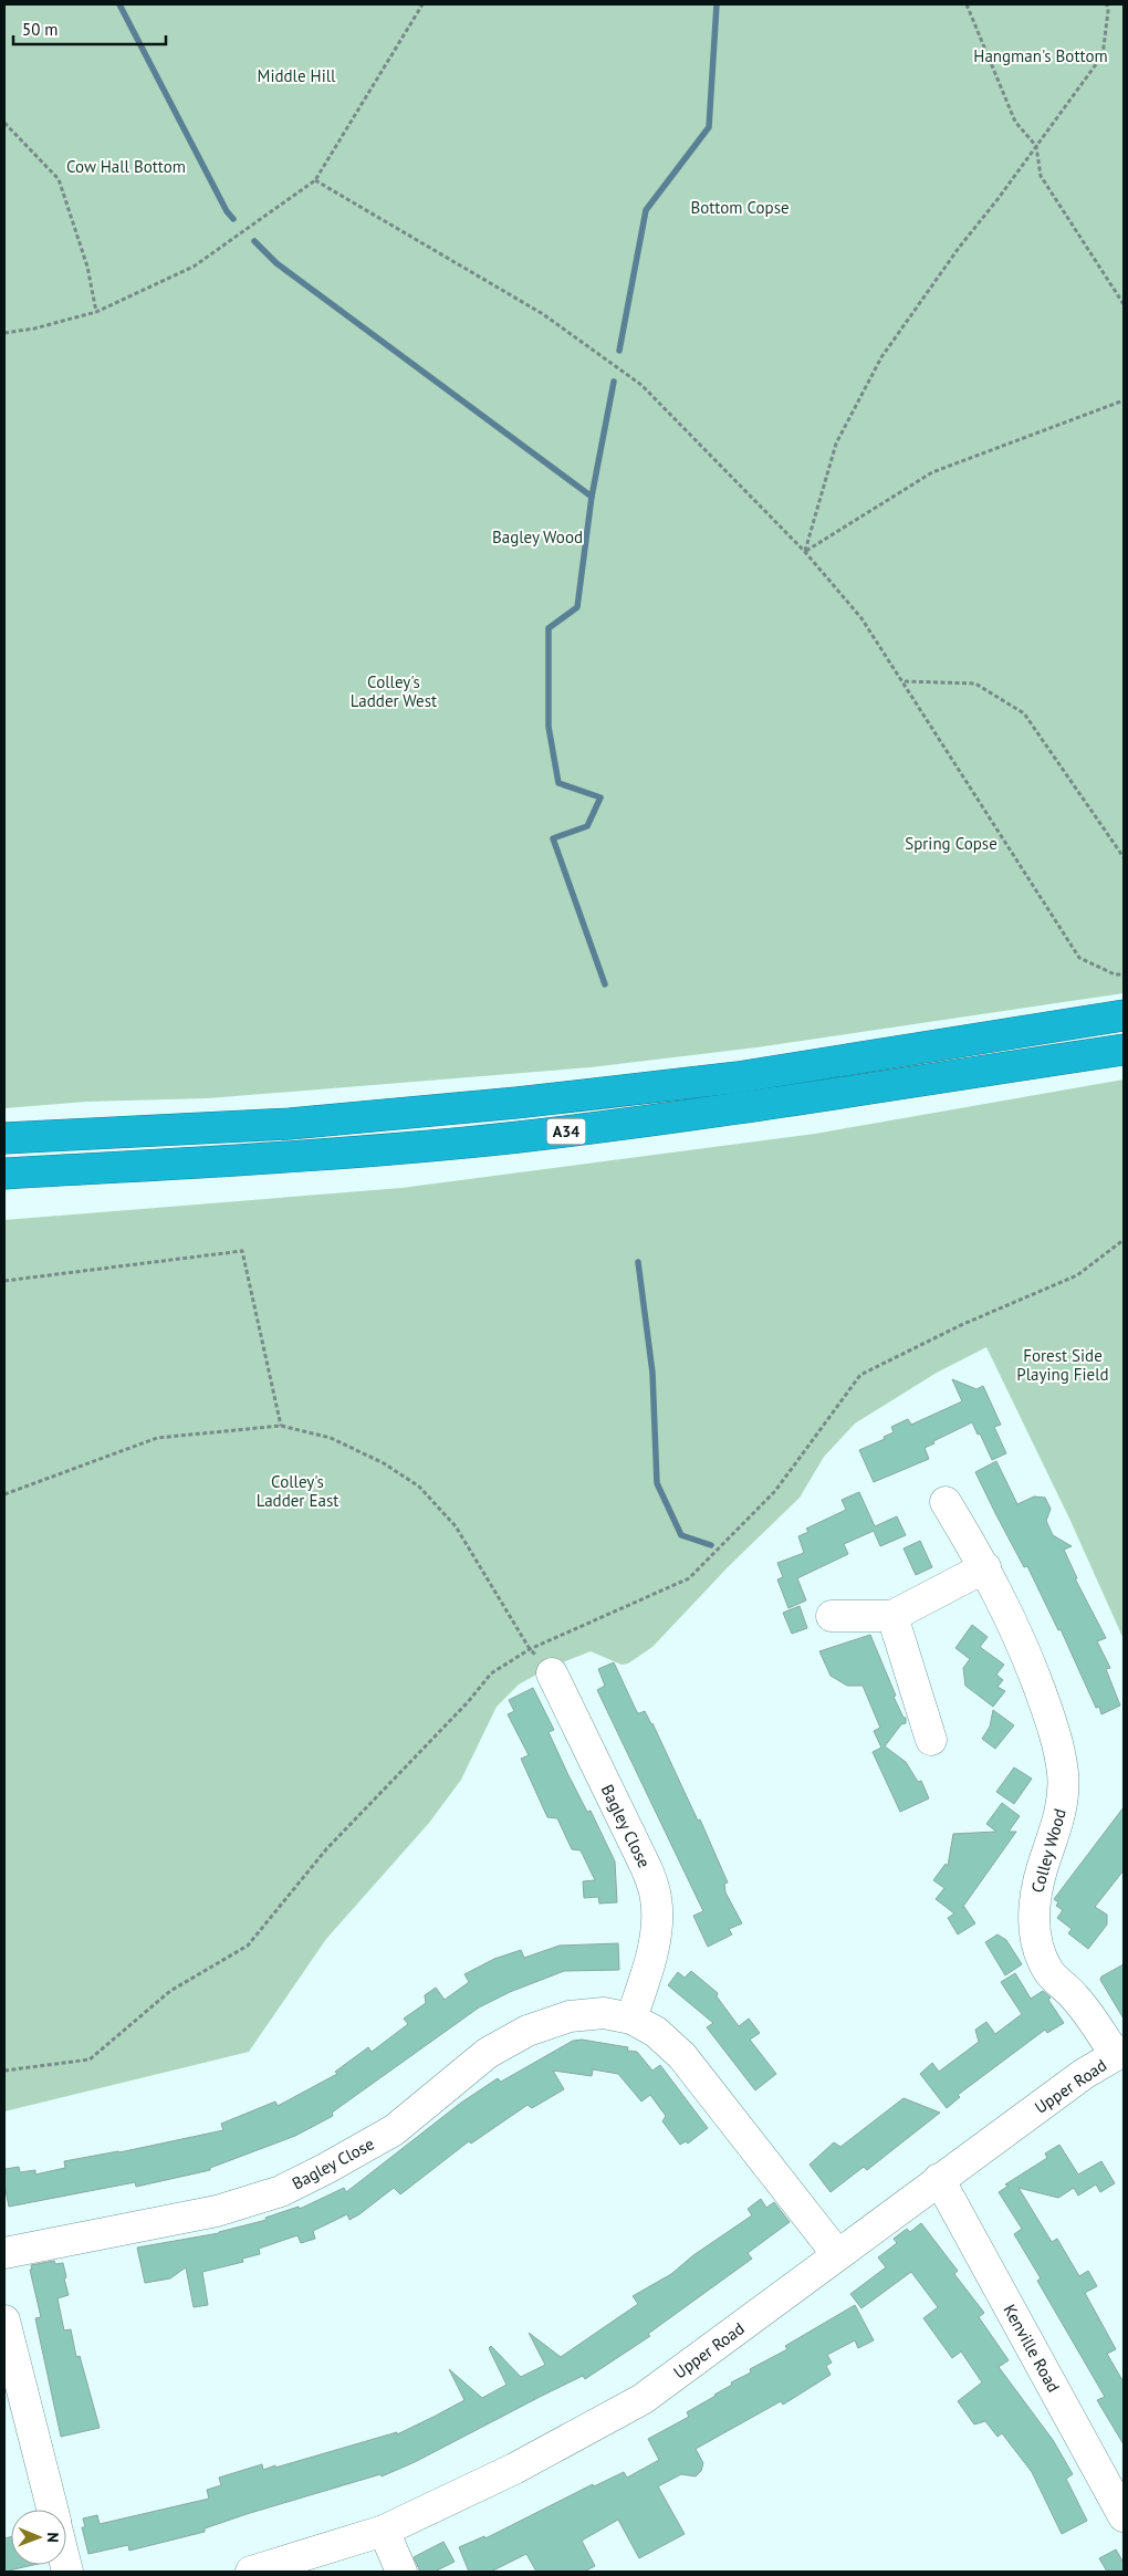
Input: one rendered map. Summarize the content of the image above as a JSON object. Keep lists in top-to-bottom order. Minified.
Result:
{"streets":{"highway":["A34"],"street":["Bagley Close","Colley Wood","Upper Road","Kenville Road"]},"crossings":[["Bagley Close","Upper Road"],["Colley Wood","Upper Road"],["Upper Road","Kenville Road"]],"parks":["Hangman's Bottom","Middle Hill","Cow Hall Bottom","Bottom Copse","Bagley Wood","Colley's Ladder West","Spring Copse","Forest Side Playing Field","Colley's Ladder East"],"scale_bar":"50 m","north":"right"}
